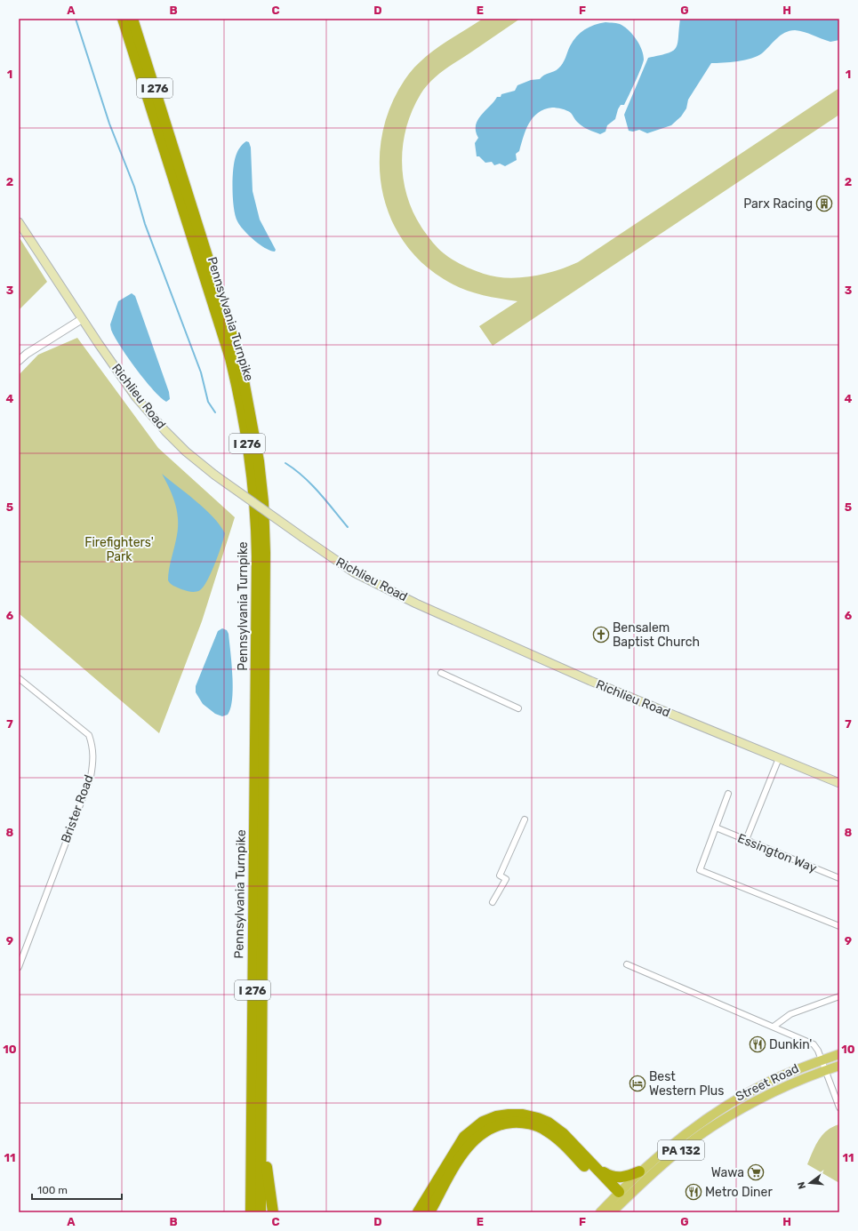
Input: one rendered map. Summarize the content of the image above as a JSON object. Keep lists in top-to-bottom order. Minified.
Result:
{"streets":{"highway":["I 276","Pennsylvania Turnpike"],"main road":["Richlieu Road","Street Road","PA 132"],"street":["Brister Road","Essington Way"]},"parks":["Firefighters' Park"],"places":{"building":["Parx Racing"],"church":["Bensalem Baptist Church"],"restaurant":["Dunkin'","Metro Diner"],"hotel":["Best Western Plus"],"supermarket":["Wawa"]},"scale_bar":"100 m","north":"left","grid":{"columns":["A","B","C","D","E","F","G","H"],"rows":["1","2","3","4","5","6","7","8","9","10","11"]}}
